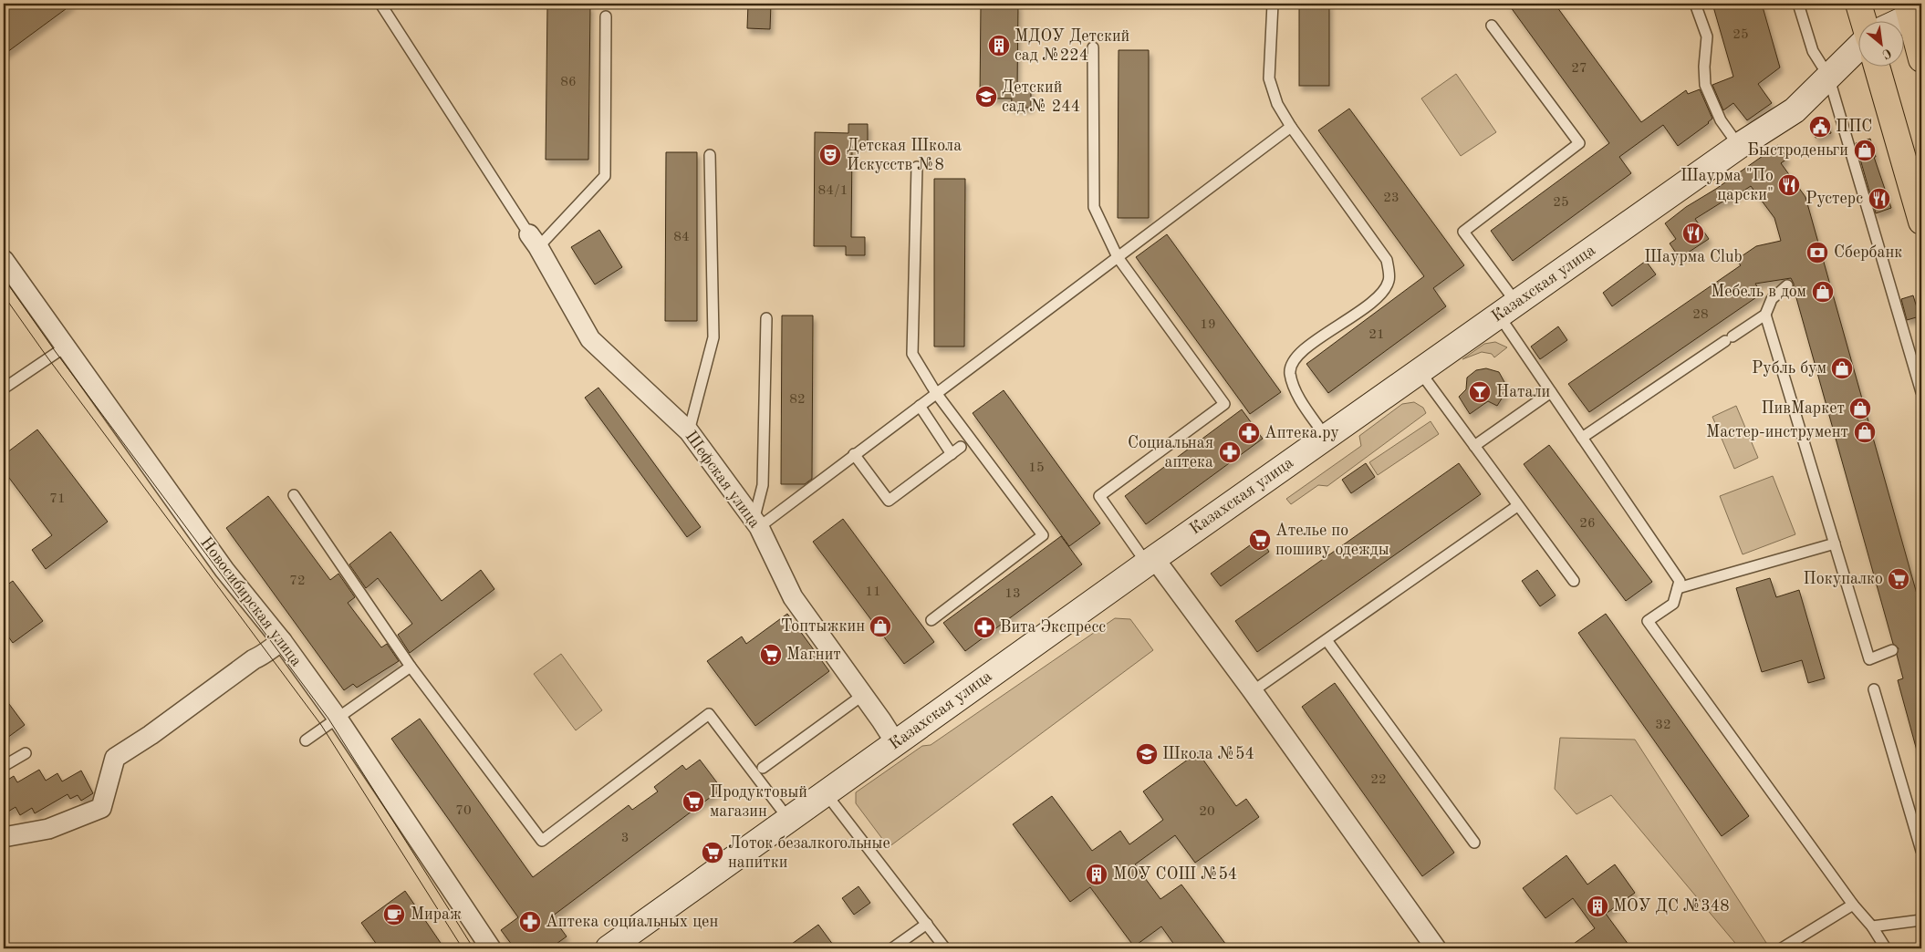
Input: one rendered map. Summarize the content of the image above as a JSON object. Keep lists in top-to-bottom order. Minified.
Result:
{"streets":{"main road":["Казахская улица"],"street":["Шефская улица","Новосибирская улица"]},"crossings":[["Казахская улица","Шефская улица"]],"places":{"building":["МДОУ Детский сад №224","МОУ СОШ №54","МОУ ДС №348"],"school or university":["Детский сад № 244","Школа №54"],"public building":["ППС"],"shop":["Быстроденьги","Мебель в дом","Рубль бум","ПивМаркет","Мастер-инструмент","Топтыжкин"],"theatre":["Детская Школа Искусств №8"],"restaurant":["Шаурма \"По царски\"","Рустерс","Шаурма Club"],"bank":["Сбербанк"],"bar":["Натали"],"pharmacy":["Аптека.ру","Социальная аптека","Вита Экспресс","Аптека социальных цен"],"supermarket":["Ателье по пошиву одежды","Покупалко","Магнит","Продуктовый магазин","Лоток безалкогольные напитки"],"cafe":["Мираж"]},"house_numbers":["25","27","86","84/1","23","25","84","28","19","21","82","15","71","26","72","11","13","32","22","70","20","3"],"north":"bottom right"}
